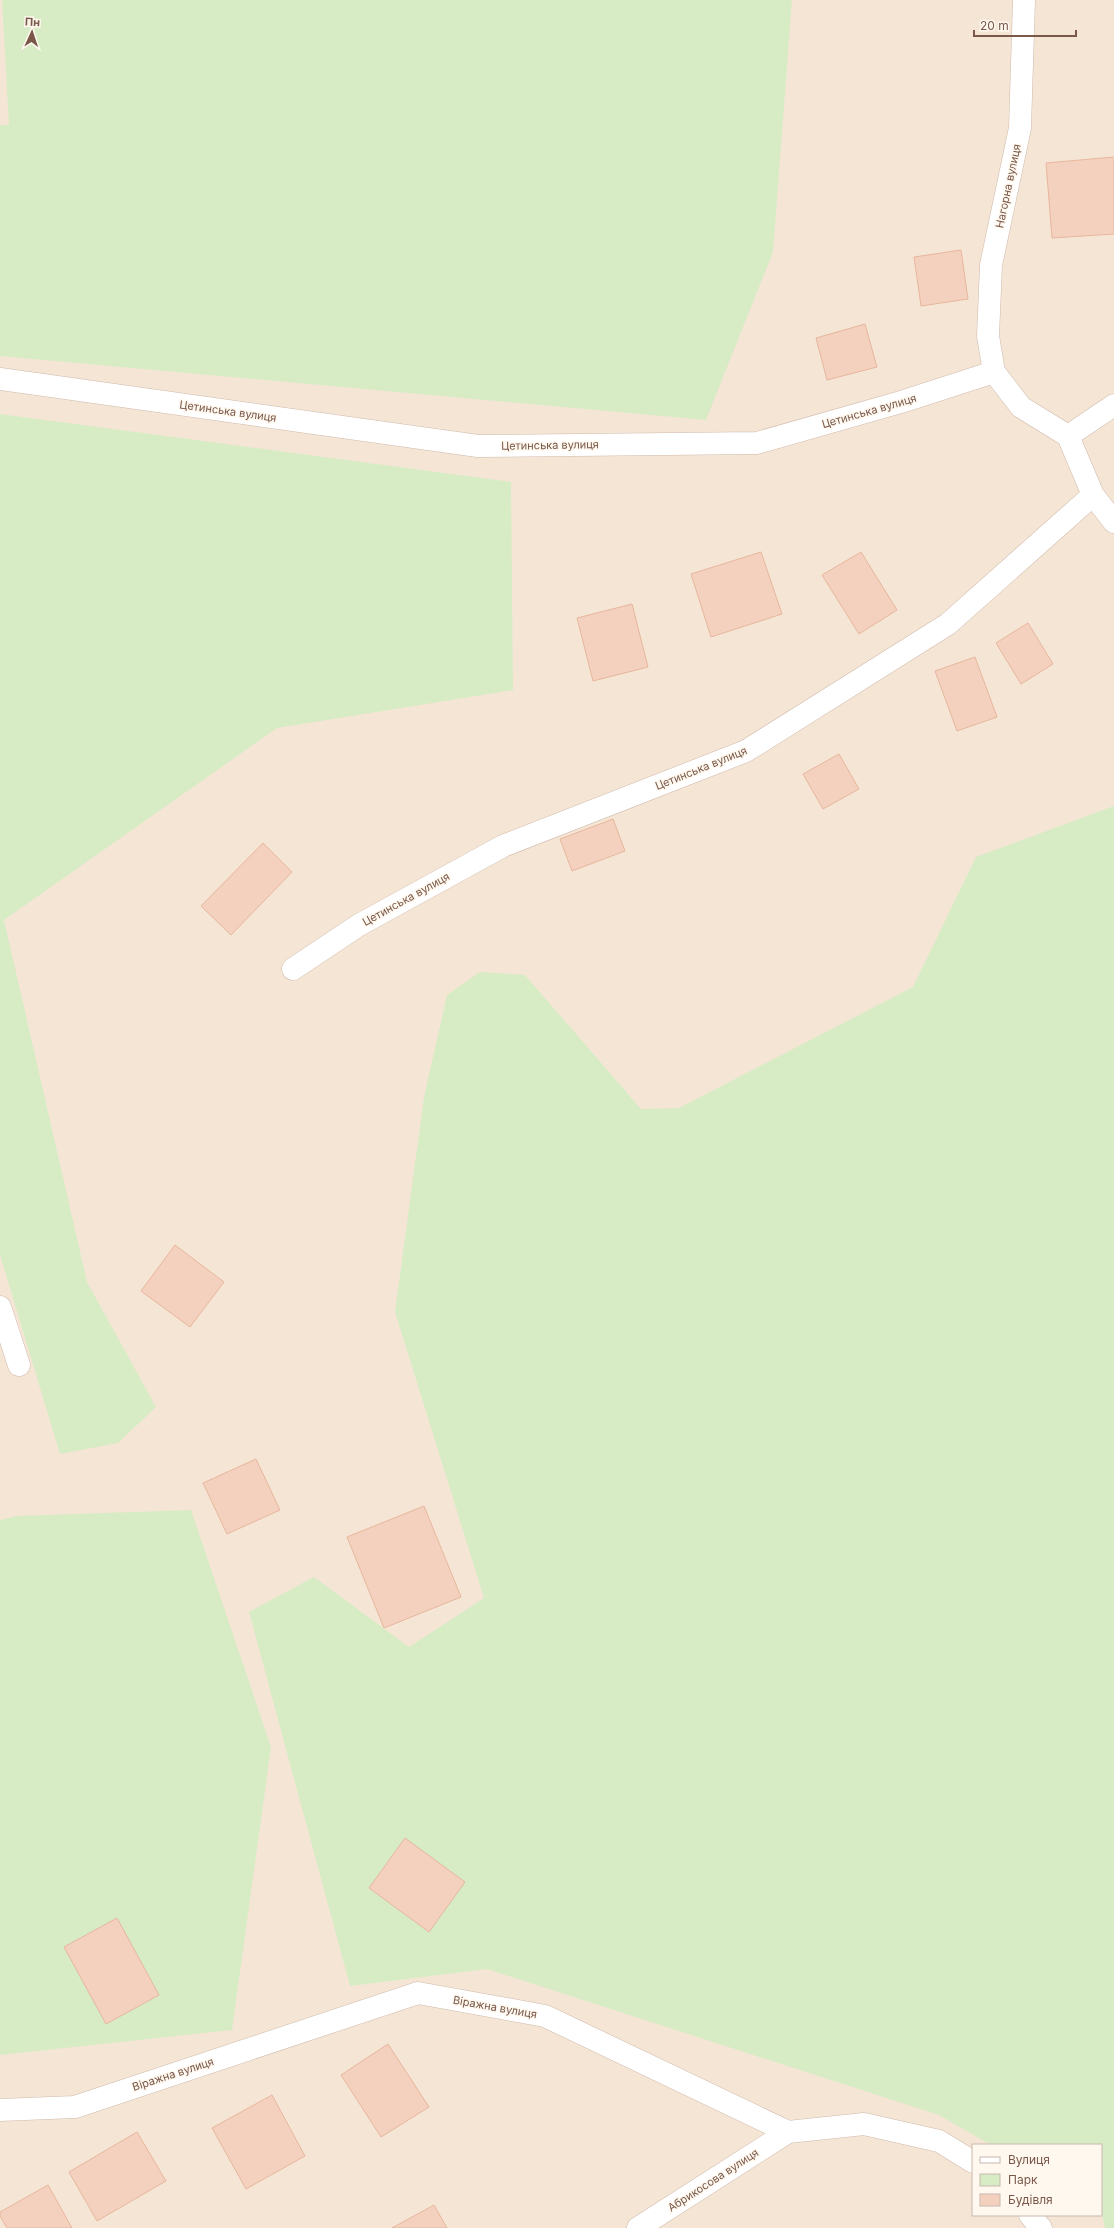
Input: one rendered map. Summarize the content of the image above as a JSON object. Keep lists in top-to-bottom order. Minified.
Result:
{"streets":{"street":["Нагорна вулиця","Цетинська вулиця","Віражна вулиця","Абрикосова вулиця"]},"crossings":[["Нагорна вулиця","Цетинська вулиця"],["Віражна вулиця","Абрикосова вулиця"]],"legend":["Вулиця","Парк","Будівля"],"scale_bar":"20 m","north":"top"}
